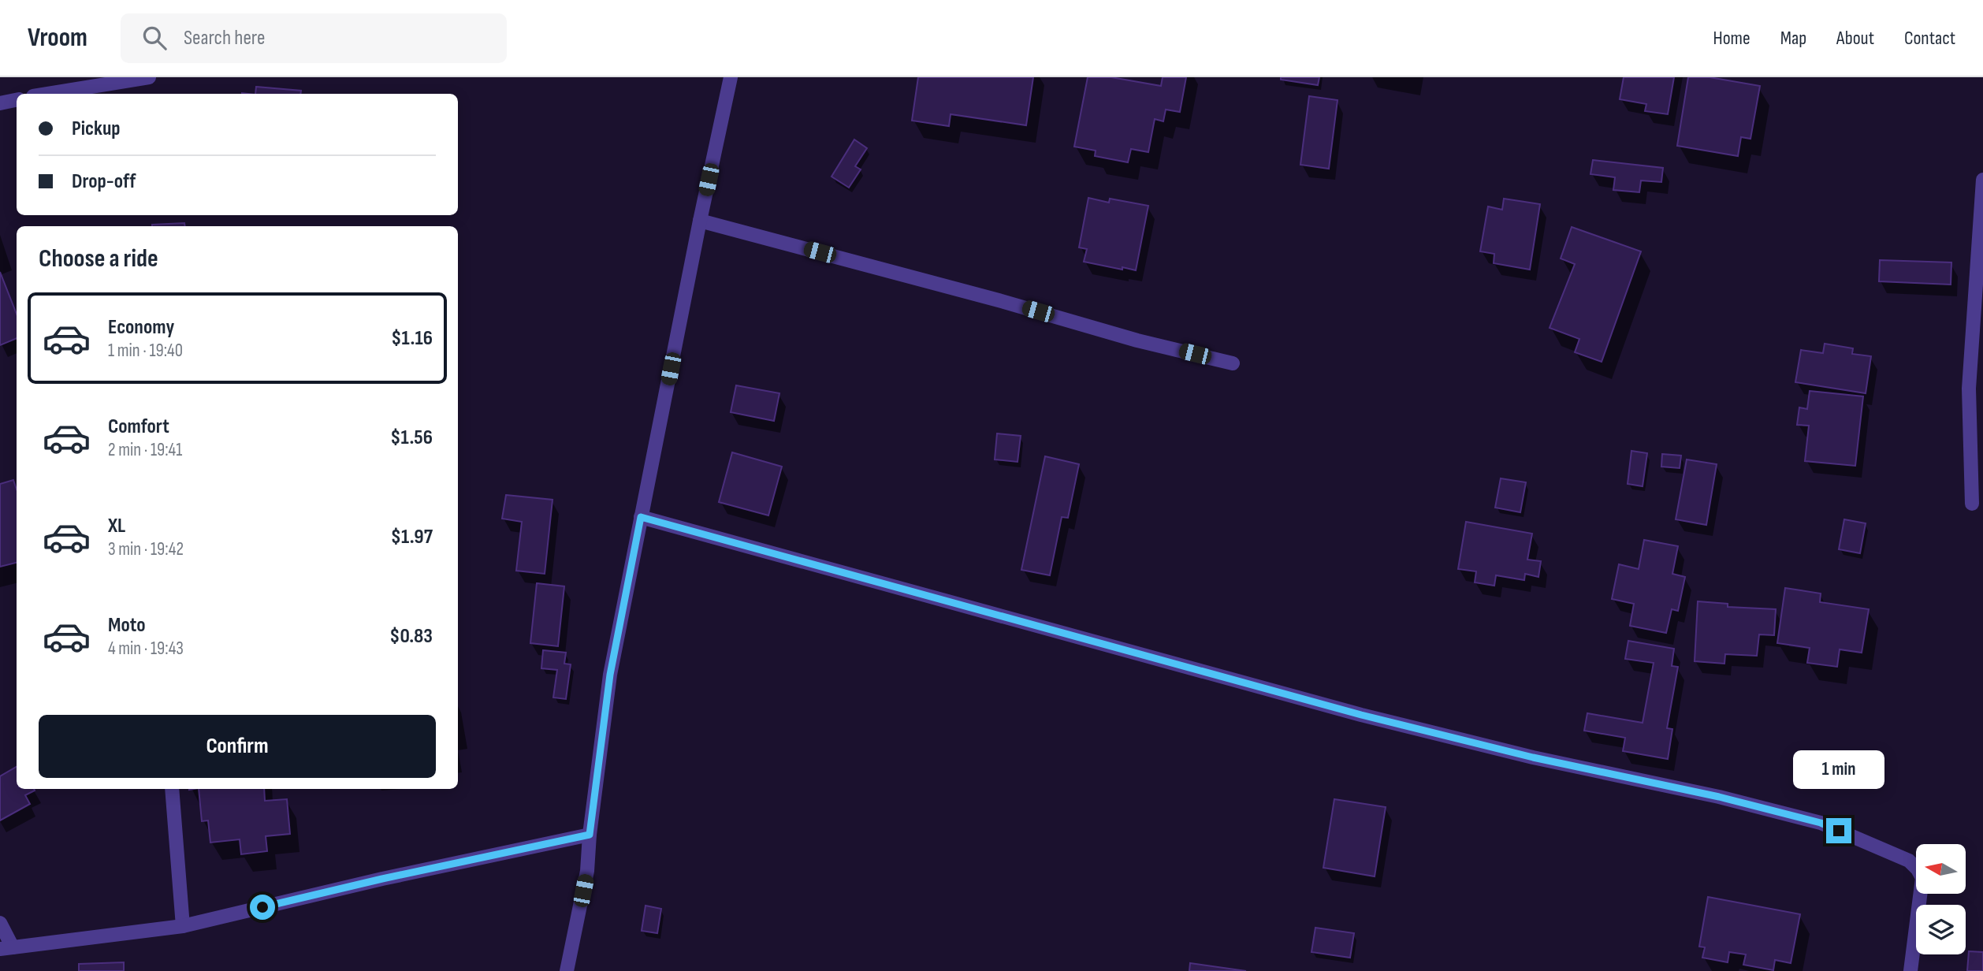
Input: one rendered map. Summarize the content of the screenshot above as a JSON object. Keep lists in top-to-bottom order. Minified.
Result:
{"north":"left","page":{"header":"Vroom","search":"Search here","nav":["Home","Map","About","Contact"],"banner":["Pickup","Drop-off"],"heading":"Choose a ride","list":[{"name":"Economy","note":"1 min · 19:40","value":"$1.16"},{"name":"Comfort","note":"2 min · 19:41","value":"$1.56"},{"name":"XL","note":"3 min · 19:42","value":"$1.97"},{"name":"Moto","note":"4 min · 19:43","value":"$0.83"}],"buttons":"Confirm","bubble":"1 min"}}
